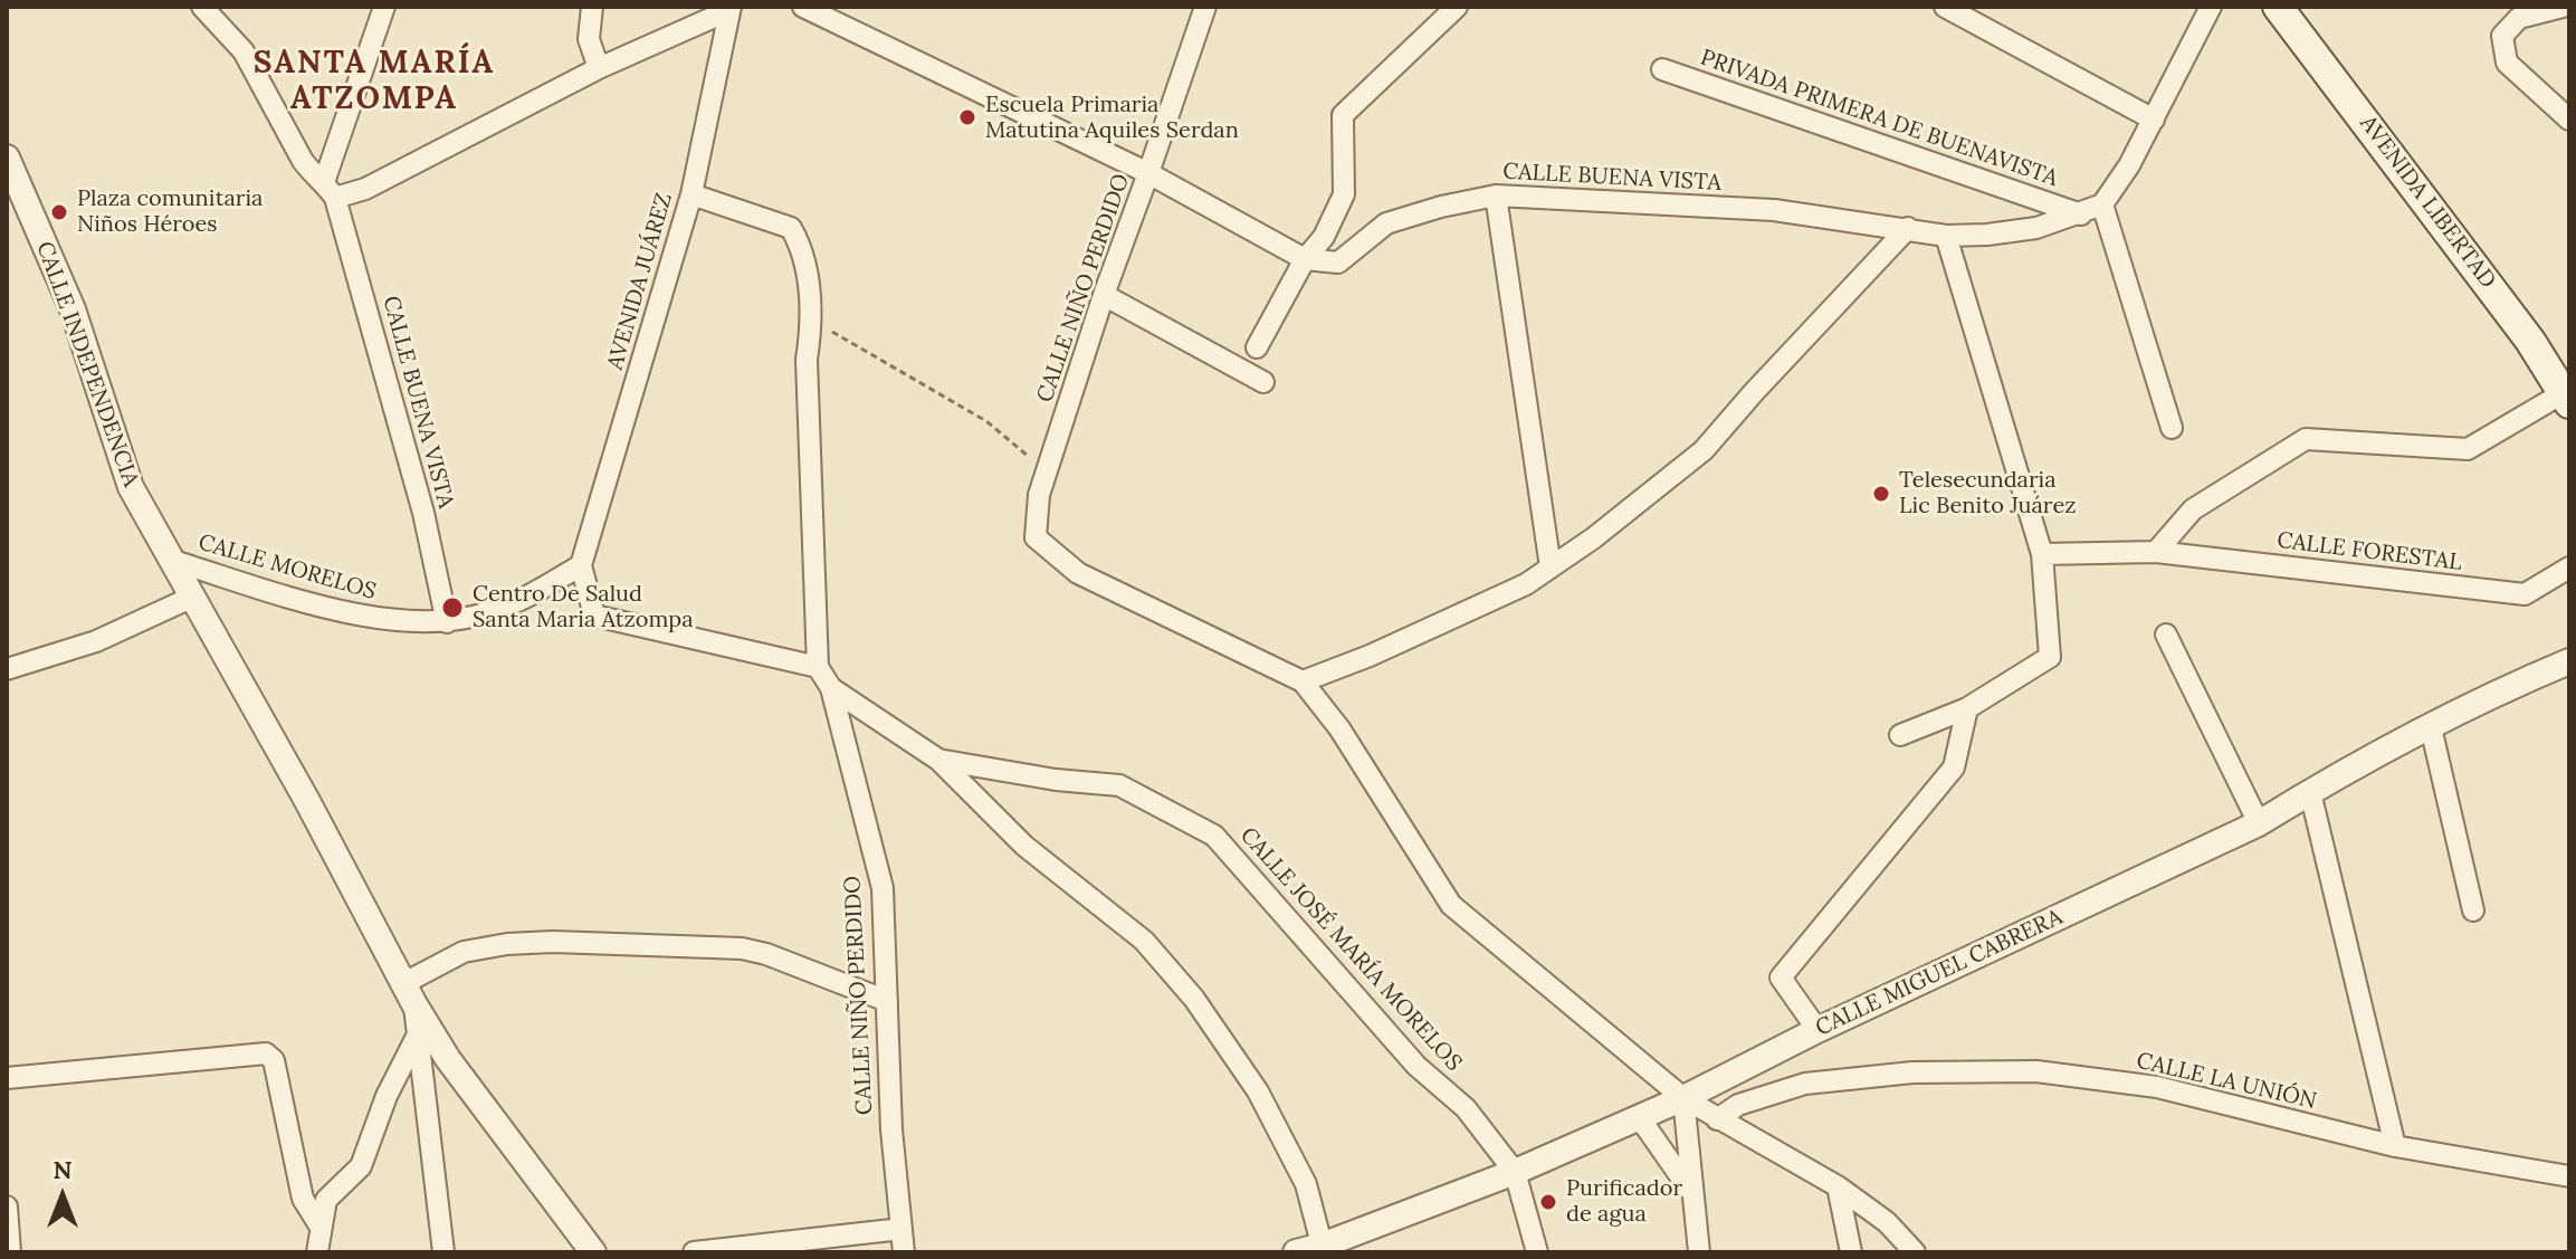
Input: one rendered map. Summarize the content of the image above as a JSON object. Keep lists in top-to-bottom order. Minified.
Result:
{"streets":{"main road":["AVENIDA LIBERTAD"],"street":["PRIVADA PRIMERA DE BUENAVISTA","CALLE BUENA VISTA","AVENIDA JUÁREZ","CALLE NIÑO PERDIDO","CALLE INDEPENDENCIA","CALLE FORESTAL","CALLE MORELOS","CALLE JOSÉ MARÍA MORELOS","CALLE MIGUEL CABRERA","CALLE LA UNIÓN"]},"crossings":[["PRIVADA PRIMERA DE BUENAVISTA","CALLE BUENA VISTA"],["CALLE BUENA VISTA","CALLE MORELOS"],["AVENIDA JUÁREZ","CALLE MORELOS"],["CALLE INDEPENDENCIA","CALLE MORELOS"],["CALLE JOSÉ MARÍA MORELOS","CALLE MIGUEL CABRERA"]],"districts":["SANTA MARÍA ATZOMPA"],"places":["Escuela Primaria Matutina Aquiles Serdan","Plaza comunitaria Niños Héroes","Telesecundaria Lic Benito Juárez","Centro De Salud Santa Maria Atzompa","Purificador de agua"],"north":"top"}
